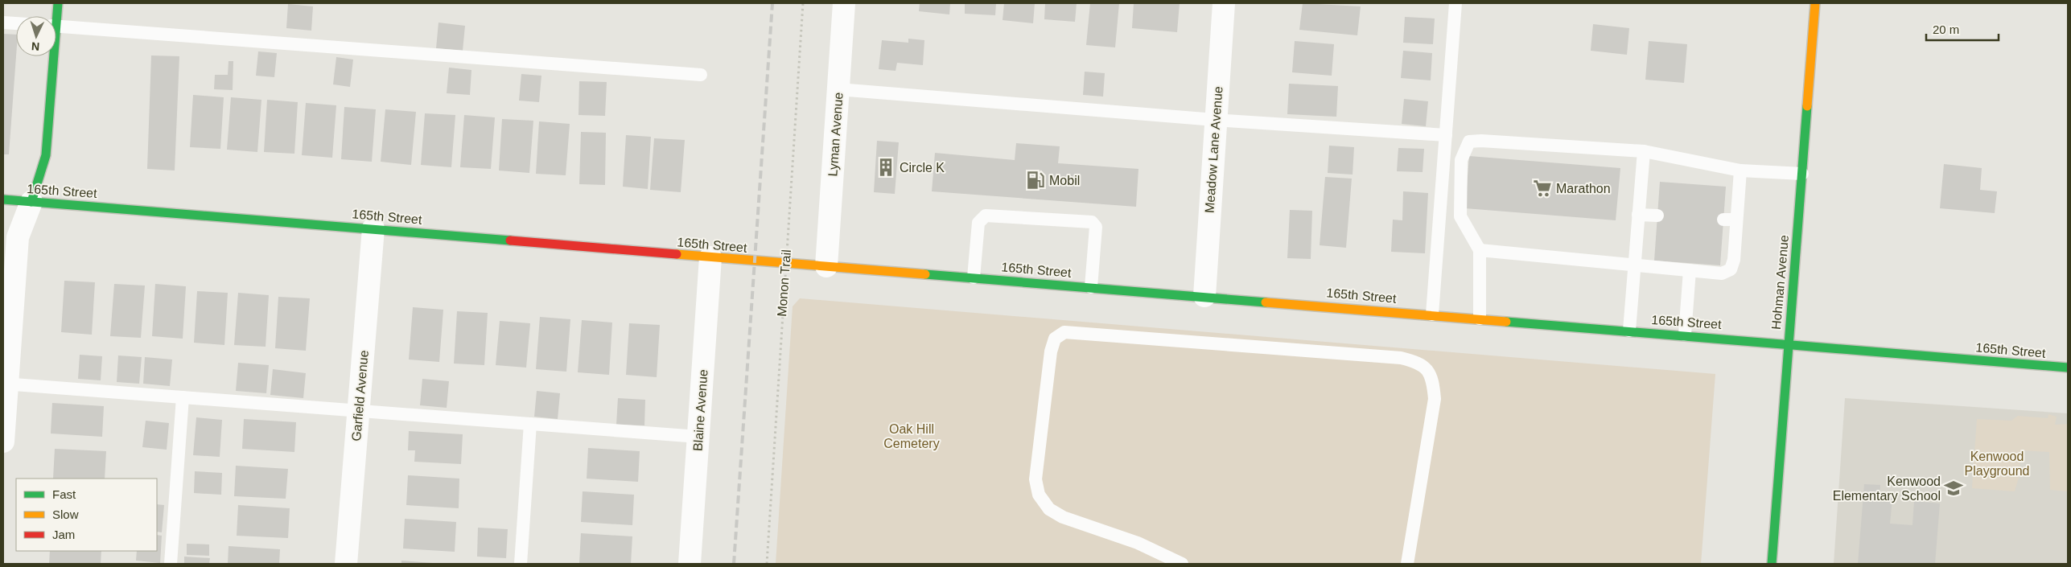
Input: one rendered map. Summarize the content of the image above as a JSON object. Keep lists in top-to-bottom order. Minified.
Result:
{"streets":{"main road":["165th Street","Hohman Avenue"],"street":["Lyman Avenue","Meadow Lane Avenue","Garfield Avenue","Blaine Avenue"],"path":["Monon Trail"]},"crossings":[["Lyman Avenue","165th Street"],["Meadow Lane Avenue","165th Street"],["165th Street","Hohman Avenue"],["165th Street","Garfield Avenue"],["165th Street","Blaine Avenue"]],"parks":["Oak Hill Cemetery","Kenwood Playground"],"places":{"building":["Circle K"],"fuel station":["Mobil"],"supermarket":["Marathon"],"school or university":["Kenwood Elementary School"]},"legend":["Fast","Slow","Jam"],"scale_bar":"20 m","north":"bottom"}
